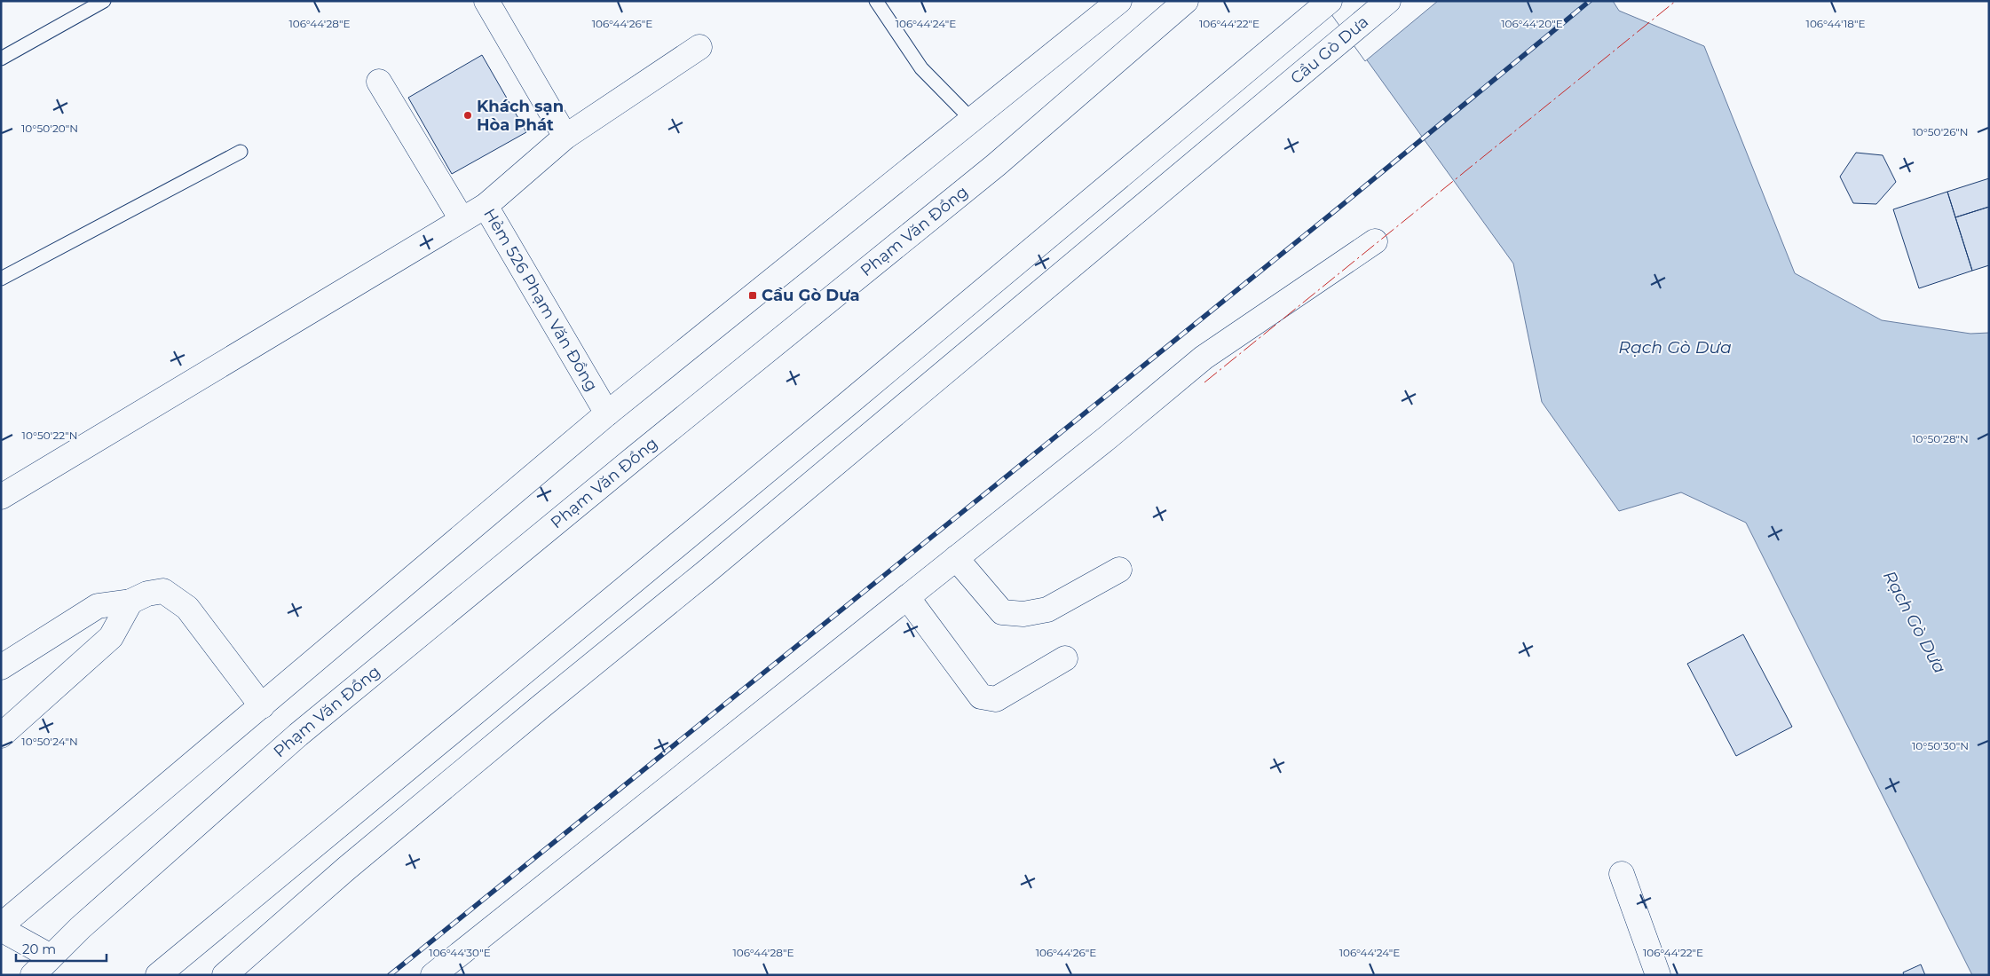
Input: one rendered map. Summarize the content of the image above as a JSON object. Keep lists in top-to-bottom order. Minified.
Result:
{"streets":{"main road":["Cầu Gò Dưa","Phạm Văn Đồng","Hẻm 526 Phạm Văn Đồng"]},"water":["Rạch Gò Dưa"],"places":{"other":["Khách sạn Hòa Phát"],"transit":["Cầu Gò Dưa"]},"scale_bar":"20 m","coordinates":["106°44'28\"E","106°44'26\"E","106°44'24\"E","106°44'22\"E","106°44'20\"E","106°44'18\"E","10°50'20\"N","10°50'26\"N","10°50'22\"N","10°50'28\"N","10°50'24\"N","10°50'30\"N","106°44'30\"E"]}
